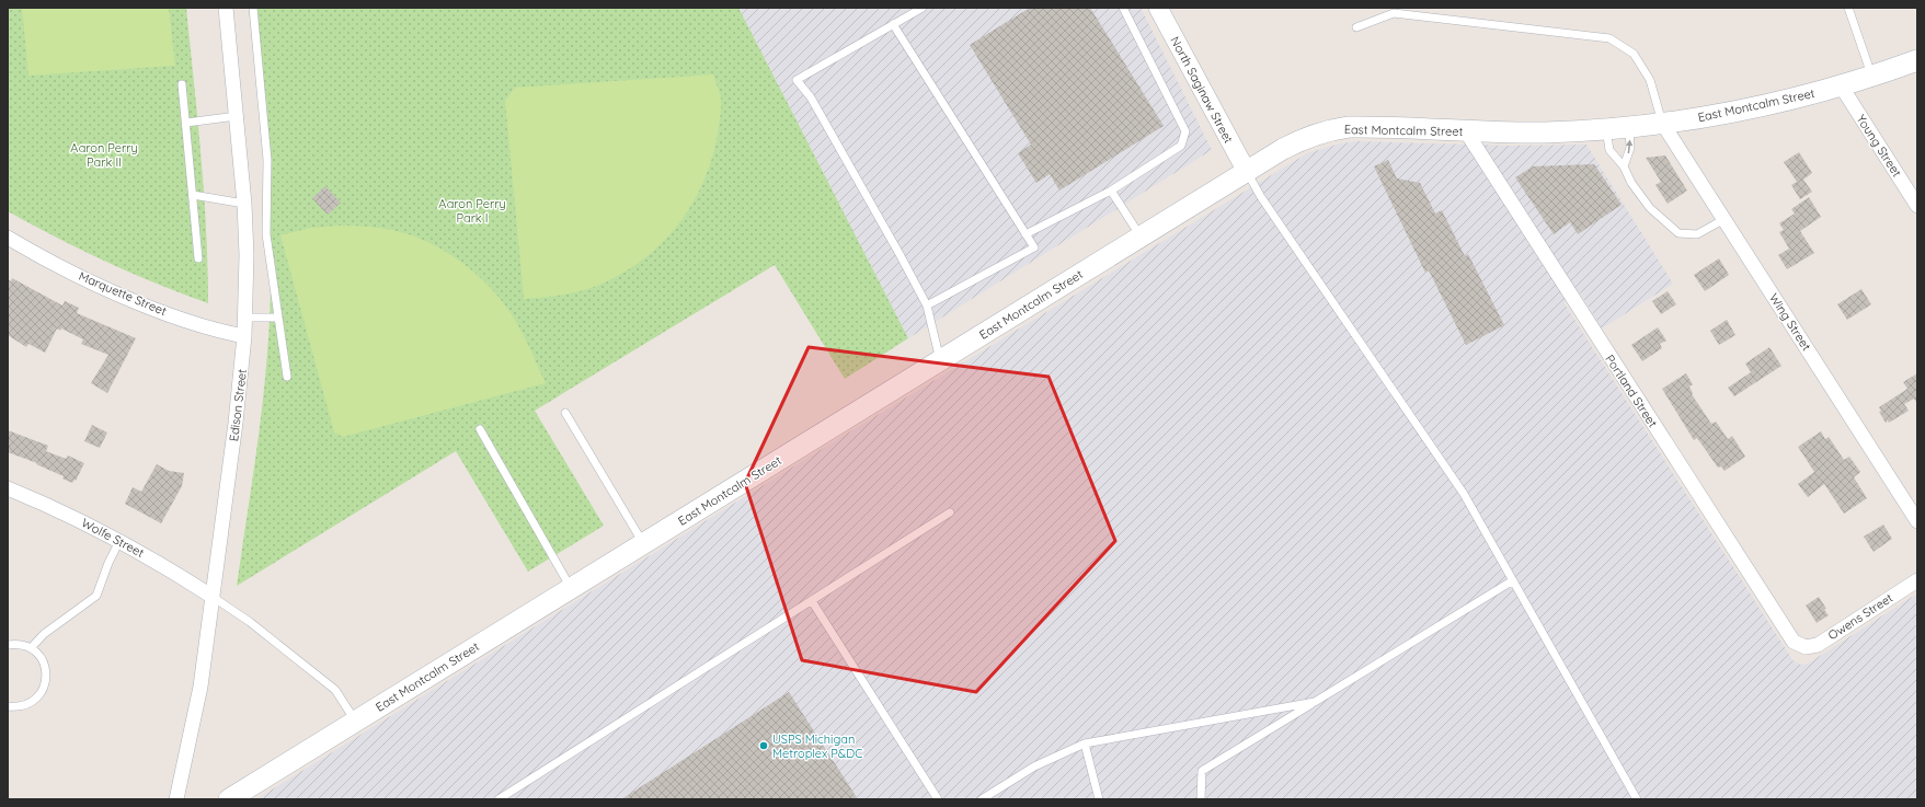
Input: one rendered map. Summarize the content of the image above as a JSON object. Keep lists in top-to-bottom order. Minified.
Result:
{"streets":{"main road":["East Montcalm Street"],"street":["North Saginaw Street","Young Street","Marquette Street","Wing Street","Portland Street","Edison Street","Wolfe Street","Owens Street"]},"crossings":[["North Saginaw Street","East Montcalm Street"],["East Montcalm Street","Young Street"],["East Montcalm Street","Wing Street"],["East Montcalm Street","Portland Street"],["Marquette Street","Edison Street"],["Portland Street","Owens Street"],["Edison Street","Wolfe Street"]],"parks":["Aaron Perry Park II","Aaron Perry Park I"],"places":["USPS Michigan Metroplex P&DC"]}
